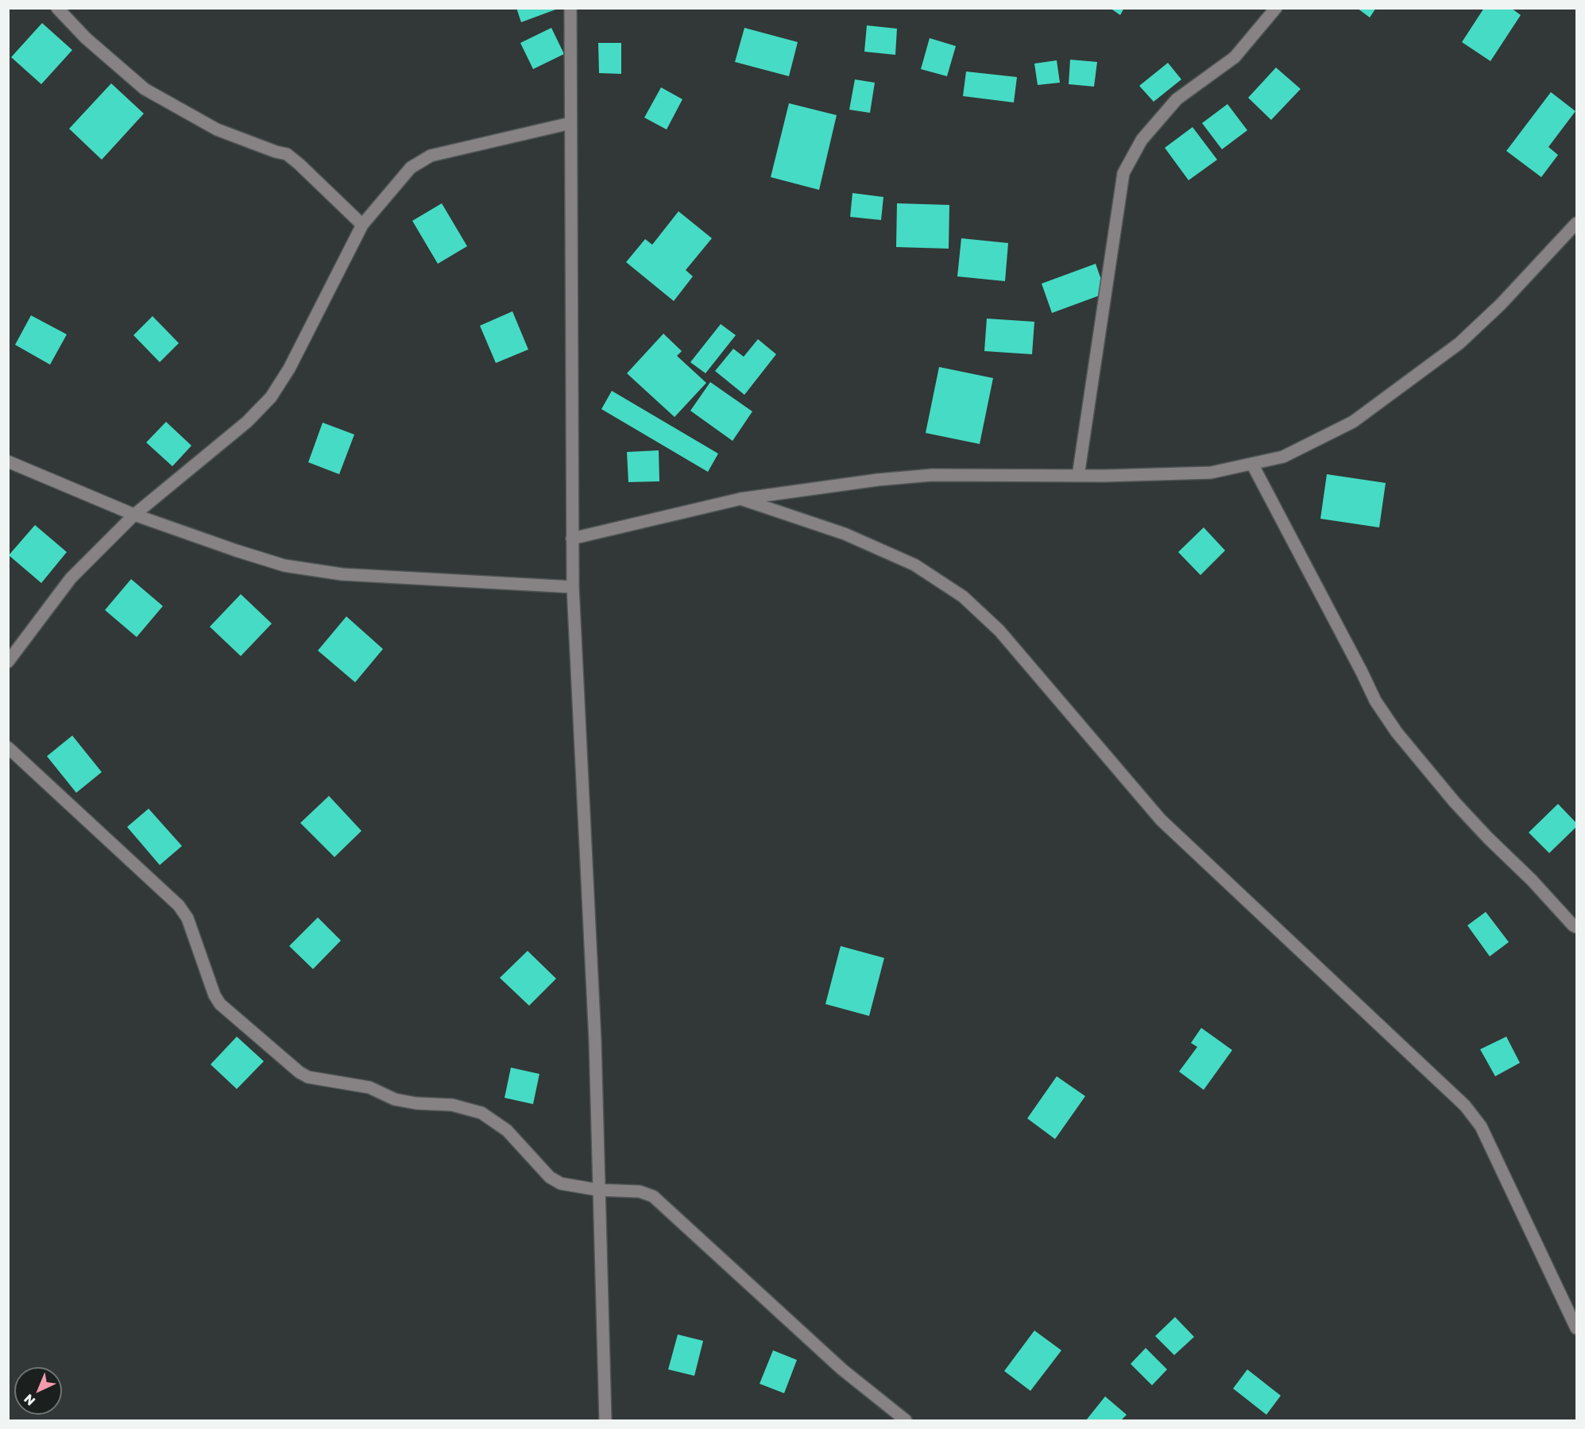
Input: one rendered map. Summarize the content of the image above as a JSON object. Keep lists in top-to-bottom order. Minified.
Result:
{"north":"bottom left"}
